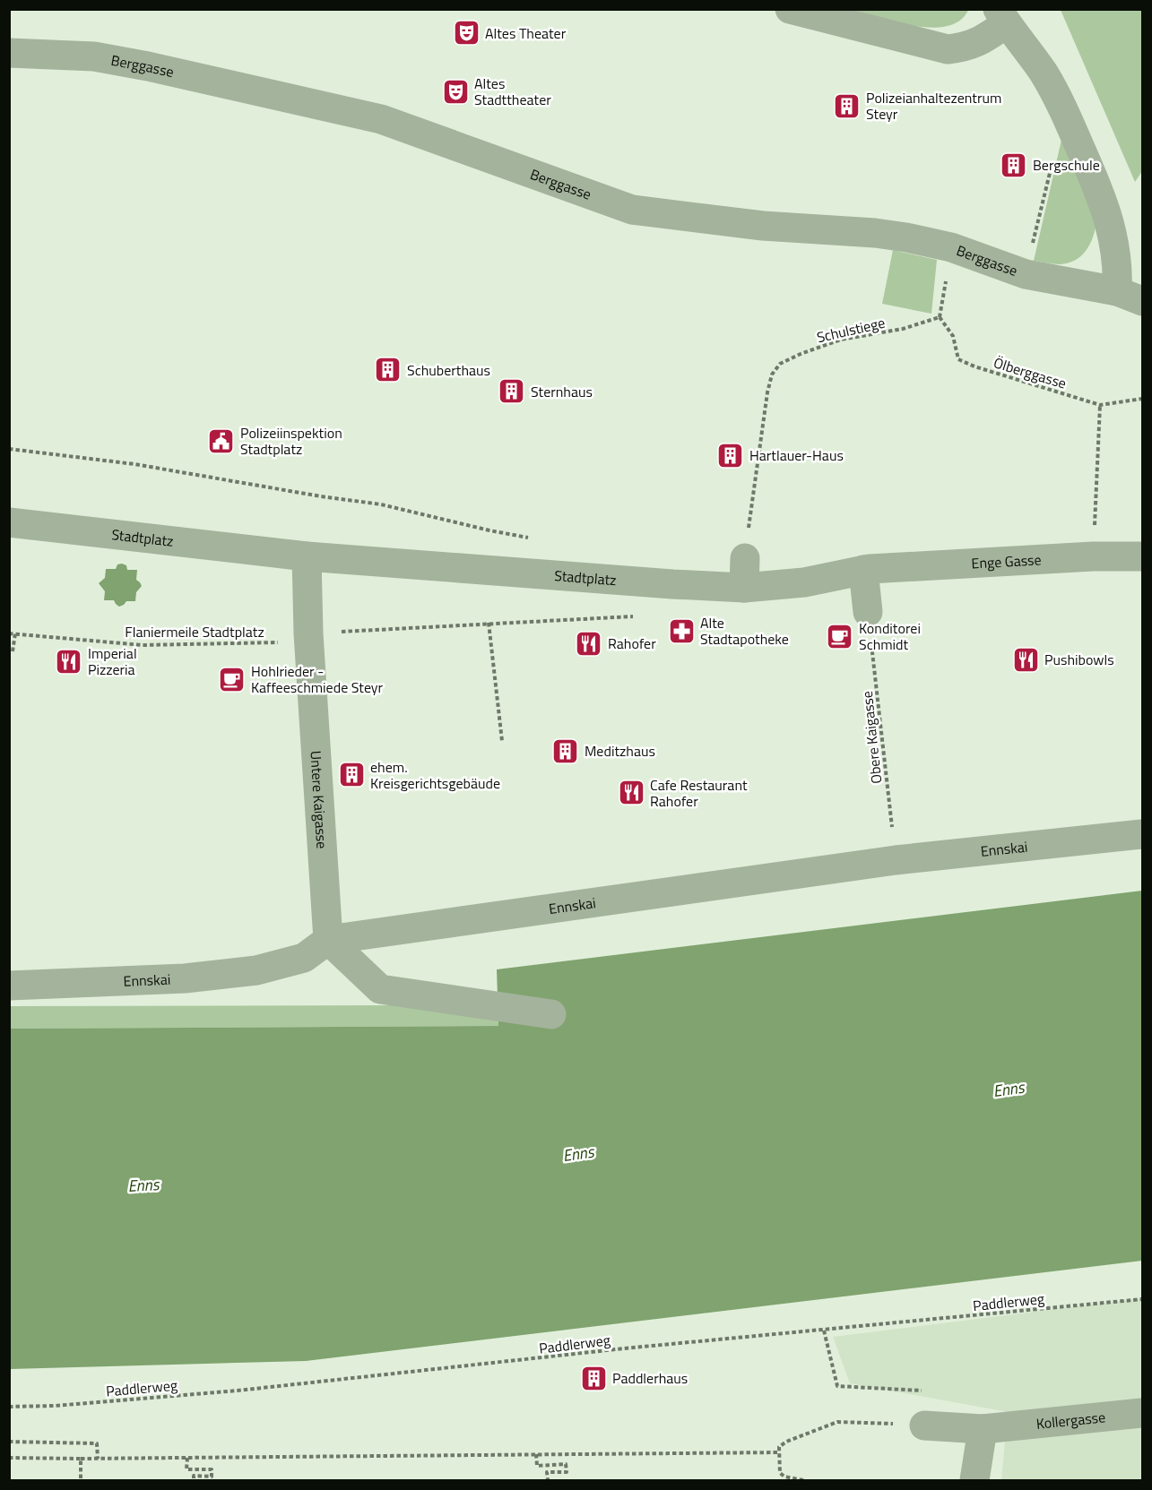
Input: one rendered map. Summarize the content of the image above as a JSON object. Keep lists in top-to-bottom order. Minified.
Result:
{"streets":{"street":["Berggasse","Stadtplatz","Enge Gasse","Untere Kaigasse","Ennskai","Kollergasse"],"path":["Schulstiege","Ölberggasse","Flaniermeile Stadtplatz","Obere Kaigasse","Paddlerweg"]},"crossings":[["Schulstiege","Ölberggasse"],["Stadtplatz","Enge Gasse"],["Flaniermeile Stadtplatz","Untere Kaigasse"],["Obere Kaigasse","Ennskai"],["Untere Kaigasse","Ennskai"]],"water":["Enns"],"places":{"theatre":["Altes Theater","Altes Stadttheater"],"building":["Polizeianhaltezentrum Steyr","Bergschule","Schuberthaus","Sternhaus","Hartlauer-Haus","Meditzhaus","ehem. Kreisgerichtsgebäude","Paddlerhaus"],"public building":["Polizeiinspektion Stadtplatz"],"pharmacy":["Alte Stadtapotheke"],"cafe":["Konditorei Schmidt","Hohlrieder - Kaffeeschmiede Steyr"],"restaurant":["Rahofer","Pushibowls","Imperial Pizzeria","Cafe Restaurant Rahofer"]}}
